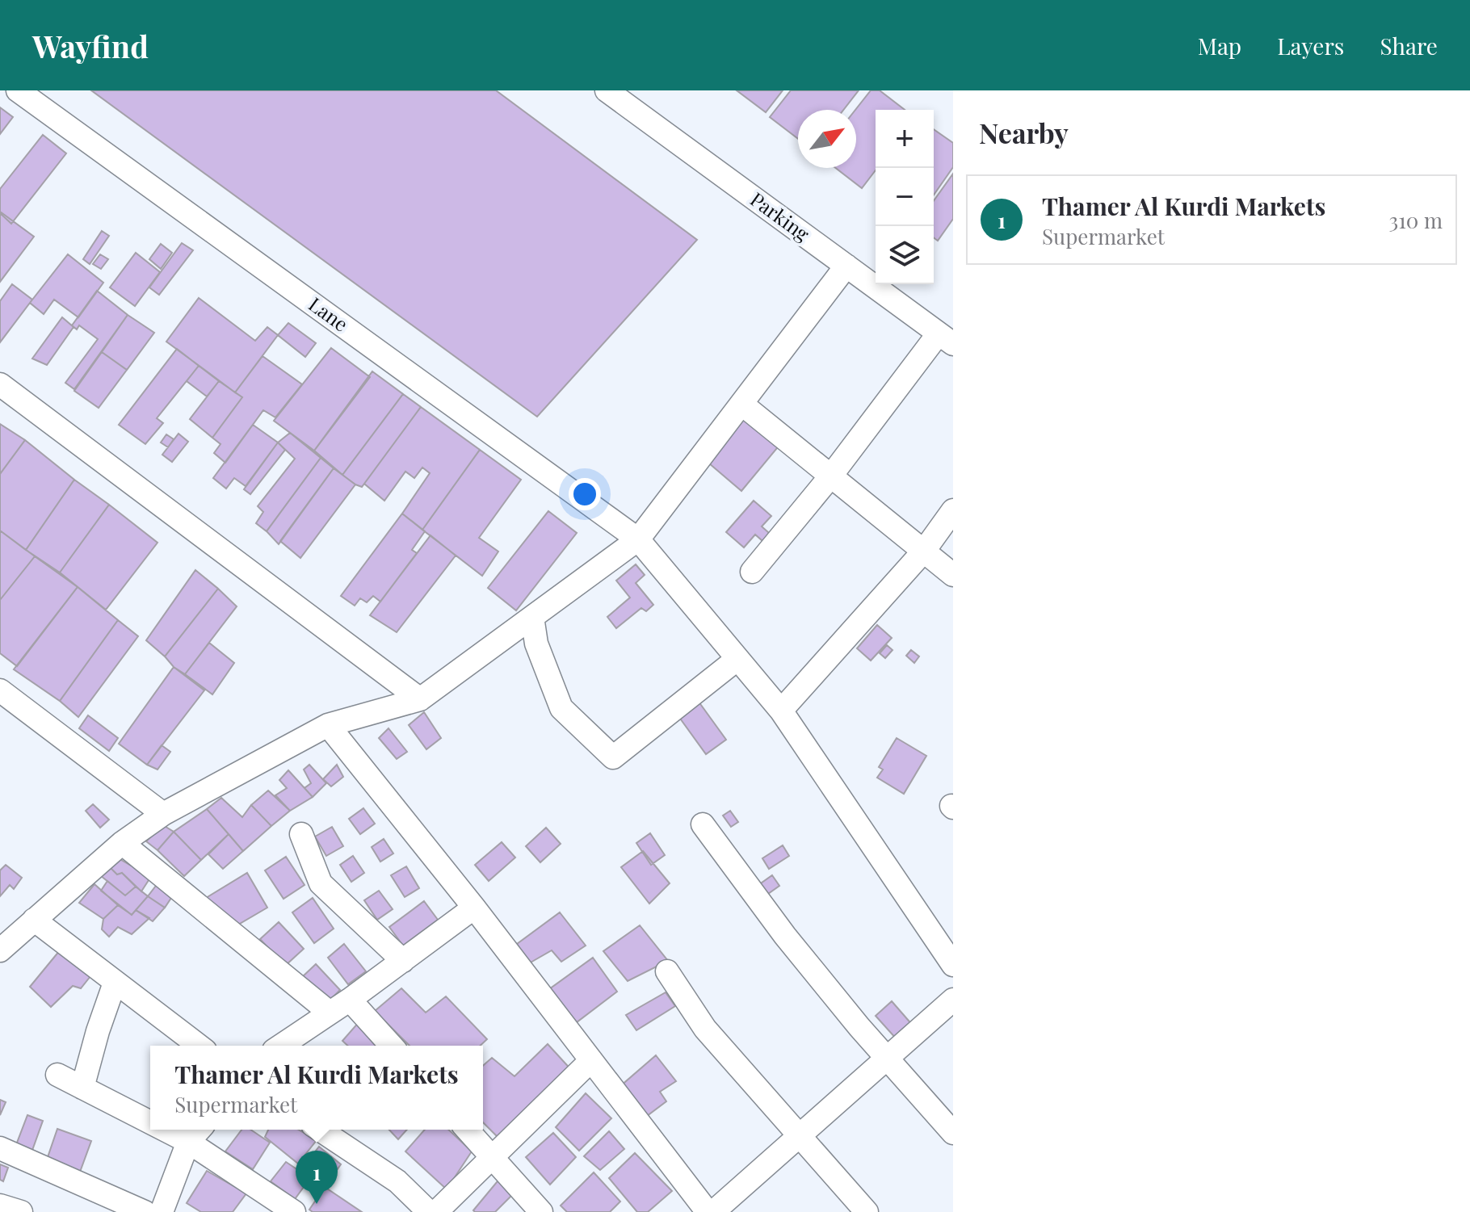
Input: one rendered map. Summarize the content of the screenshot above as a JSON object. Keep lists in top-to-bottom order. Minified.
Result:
{"streets":{"street":["Parking","Lane"]},"north":"top right","page":{"header":"Wayfind","nav":["Map","Layers","Share"],"heading":"Nearby","map_buttons":["+","−"],"list":[{"mark":"1","name":"Thamer Al Kurdi Markets","note":"Supermarket","value":"310 m"}],"popup":["Thamer Al Kurdi Markets","Supermarket"],"pins":"1"}}
